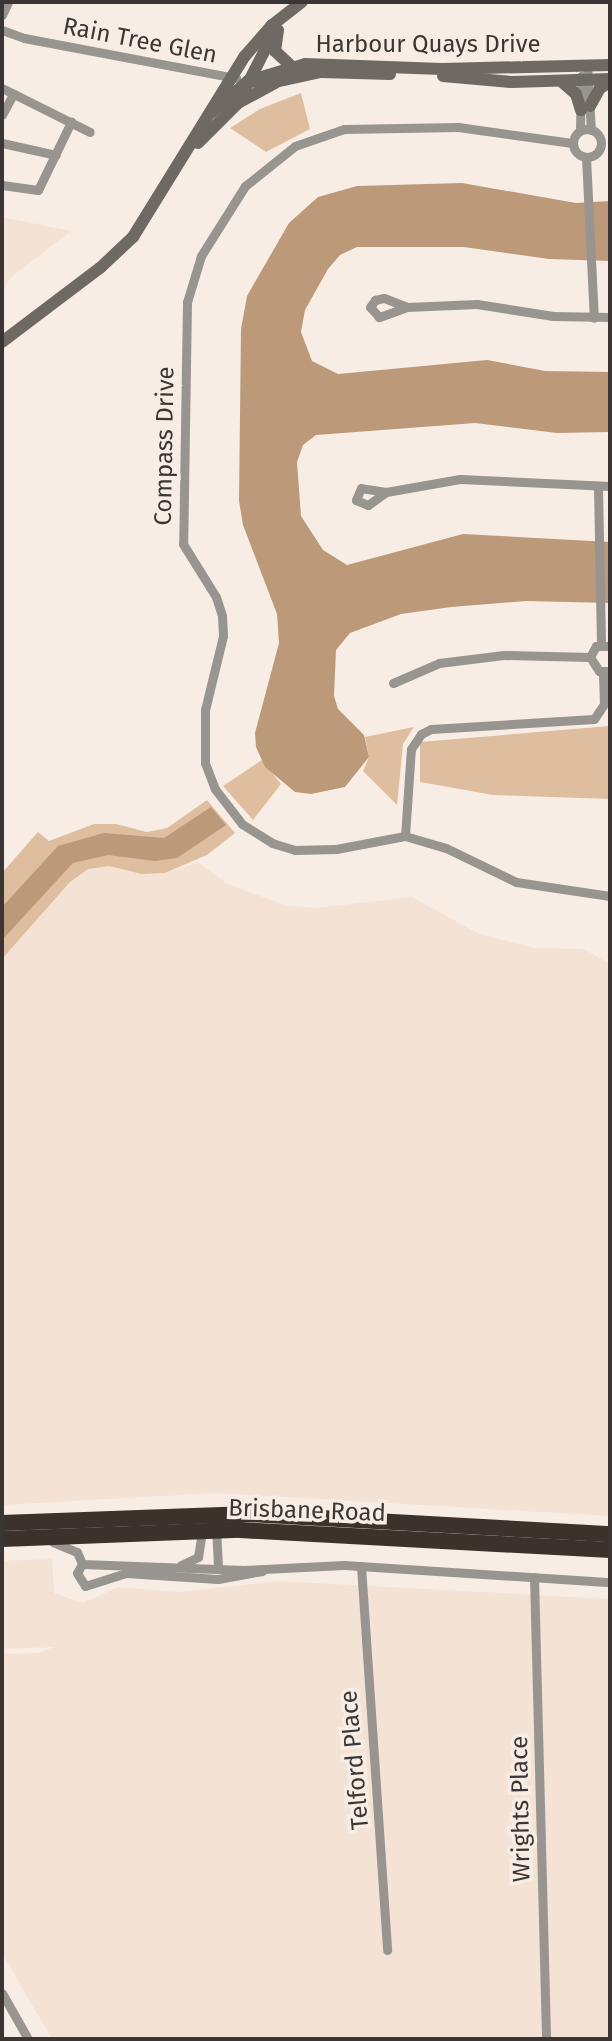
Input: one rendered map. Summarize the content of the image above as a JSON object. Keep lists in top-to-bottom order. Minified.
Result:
{"streets":{"highway":["Brisbane Road"],"street":["Rain Tree Glen","Harbour Quays Drive","Compass Drive","Telford Place","Wrights Place"]},"crossings":[["Rain Tree Glen","Harbour Quays Drive"]]}
